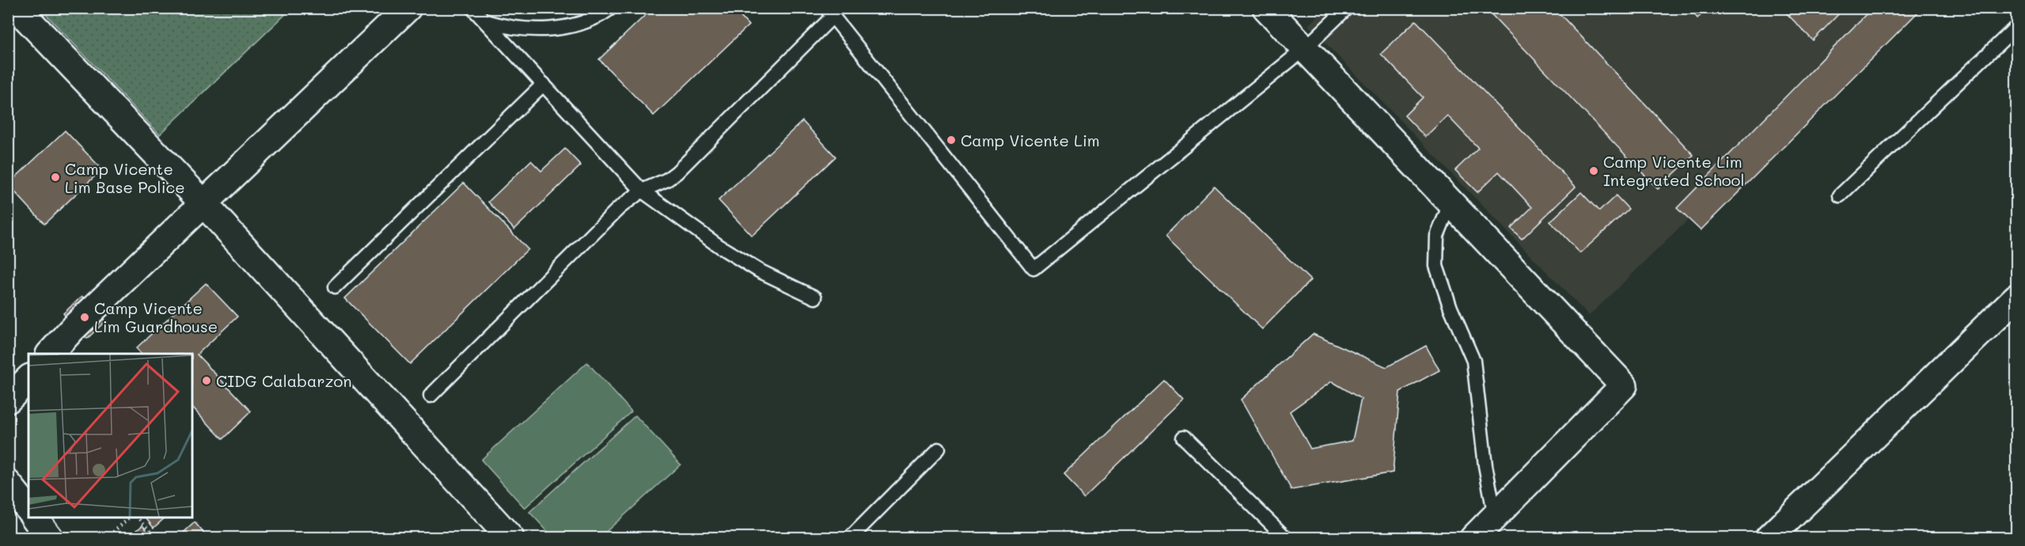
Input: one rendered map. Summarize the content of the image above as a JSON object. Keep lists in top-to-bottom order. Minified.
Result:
{"places":["Camp Vicente Lim","Camp Vicente Lim Integrated School","Camp Vicente Lim Base Police","Camp Vicente Lim Guardhouse","CIDG Calabarzon"]}
